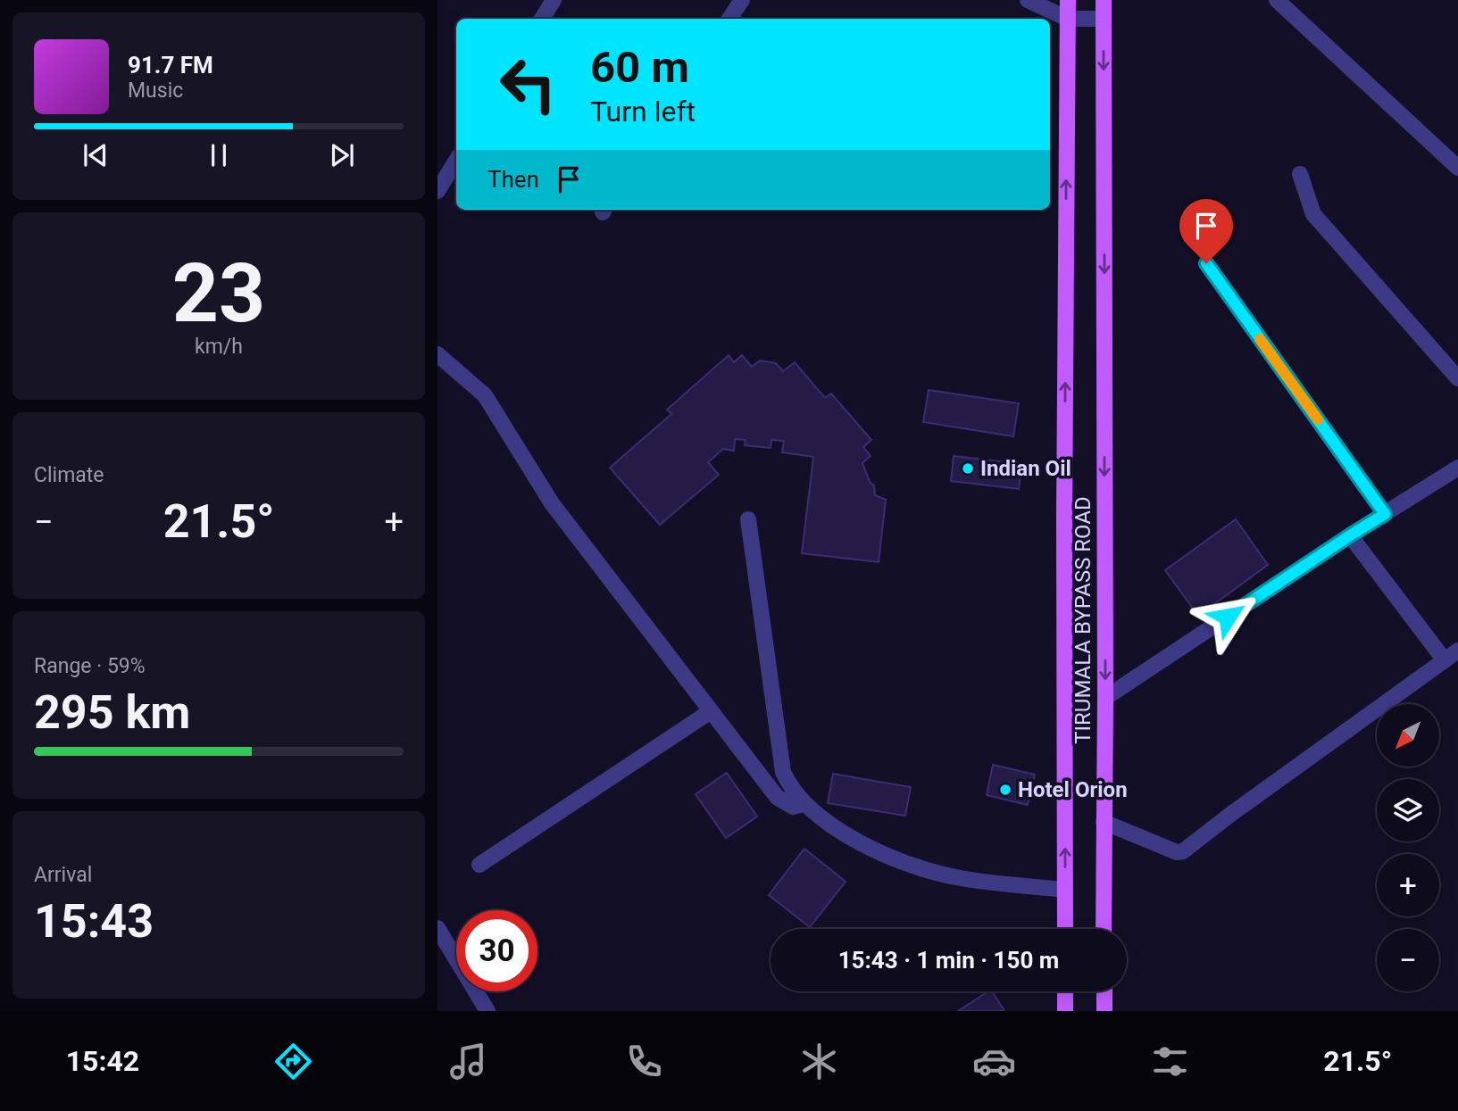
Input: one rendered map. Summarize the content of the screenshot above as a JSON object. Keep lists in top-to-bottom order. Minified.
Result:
{"streets":{"main road":["TIRUMALA BYPASS ROAD"]},"places":["Indian Oil","Hotel Orion"],"north":"bottom left","page":{"turn":["60 m","Turn left"],"song":["91.7 FM","Music"],"then":"Then","tile":[["23","km/h"],"Climate",["Range · 59%","295 km"],["Arrival","15:43"]],"heat":["−","21.5°","+"],"map_buttons":["+","−"],"limit":"30","trip":"15:43 · 1 min · 150 m","tabs":["15:42","21.5°"]}}
